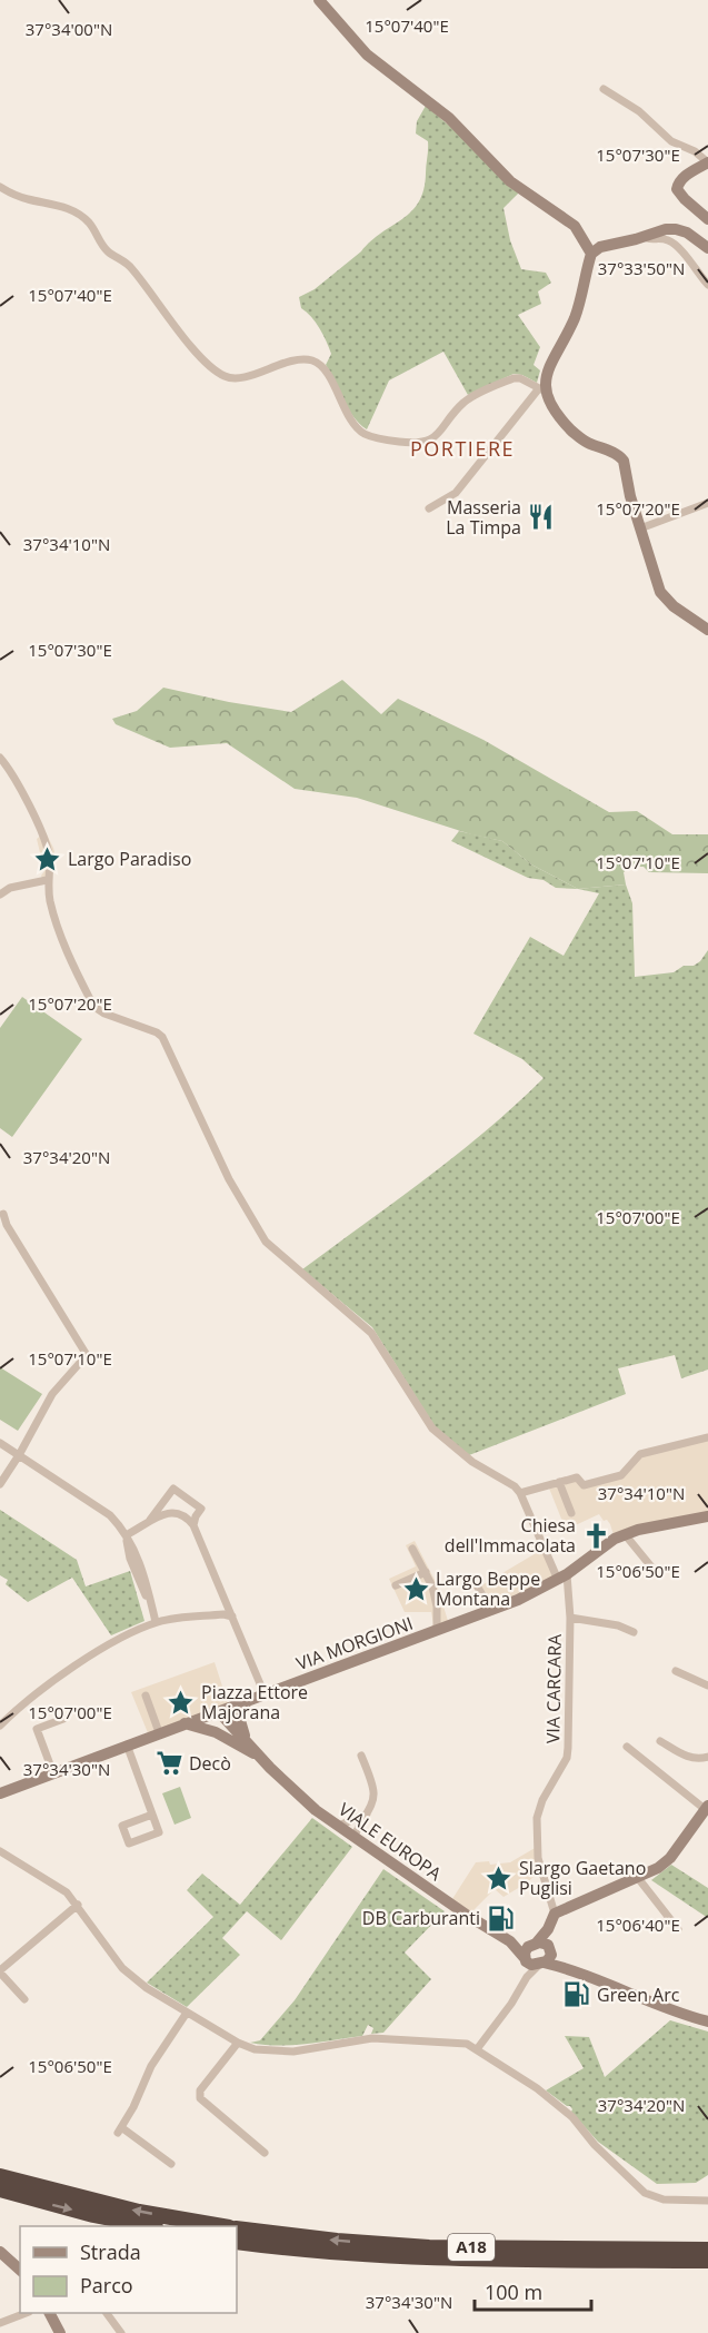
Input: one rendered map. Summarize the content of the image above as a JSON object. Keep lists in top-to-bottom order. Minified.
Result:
{"streets":{"highway":["A18"],"street":["VIA MORGIONI","VIA CARCARA","VIALE EUROPA"]},"crossings":[["VIA MORGIONI","VIA CARCARA"],["VIA MORGIONI","VIALE EUROPA"]],"districts":["PORTIERE"],"places":{"restaurant":["Masseria La Timpa"],"place":["Largo Paradiso","Largo Beppe Montana","Piazza Ettore Majorana","Slargo Gaetano Puglisi"],"church":["Chiesa dell'Immacolata"],"supermarket":["Decò"],"fuel station":["DB Carburanti","Green Arc"]},"legend":["Strada","Parco"],"scale_bar":"100 m","coordinates":["15°07'40\"E","37°34'00\"N","15°07'30\"E","37°33'50\"N","15°07'20\"E","37°34'10\"N","15°07'10\"E","37°34'20\"N","15°07'00\"E","15°06'50\"E","37°34'30\"N","15°06'40\"E"]}
